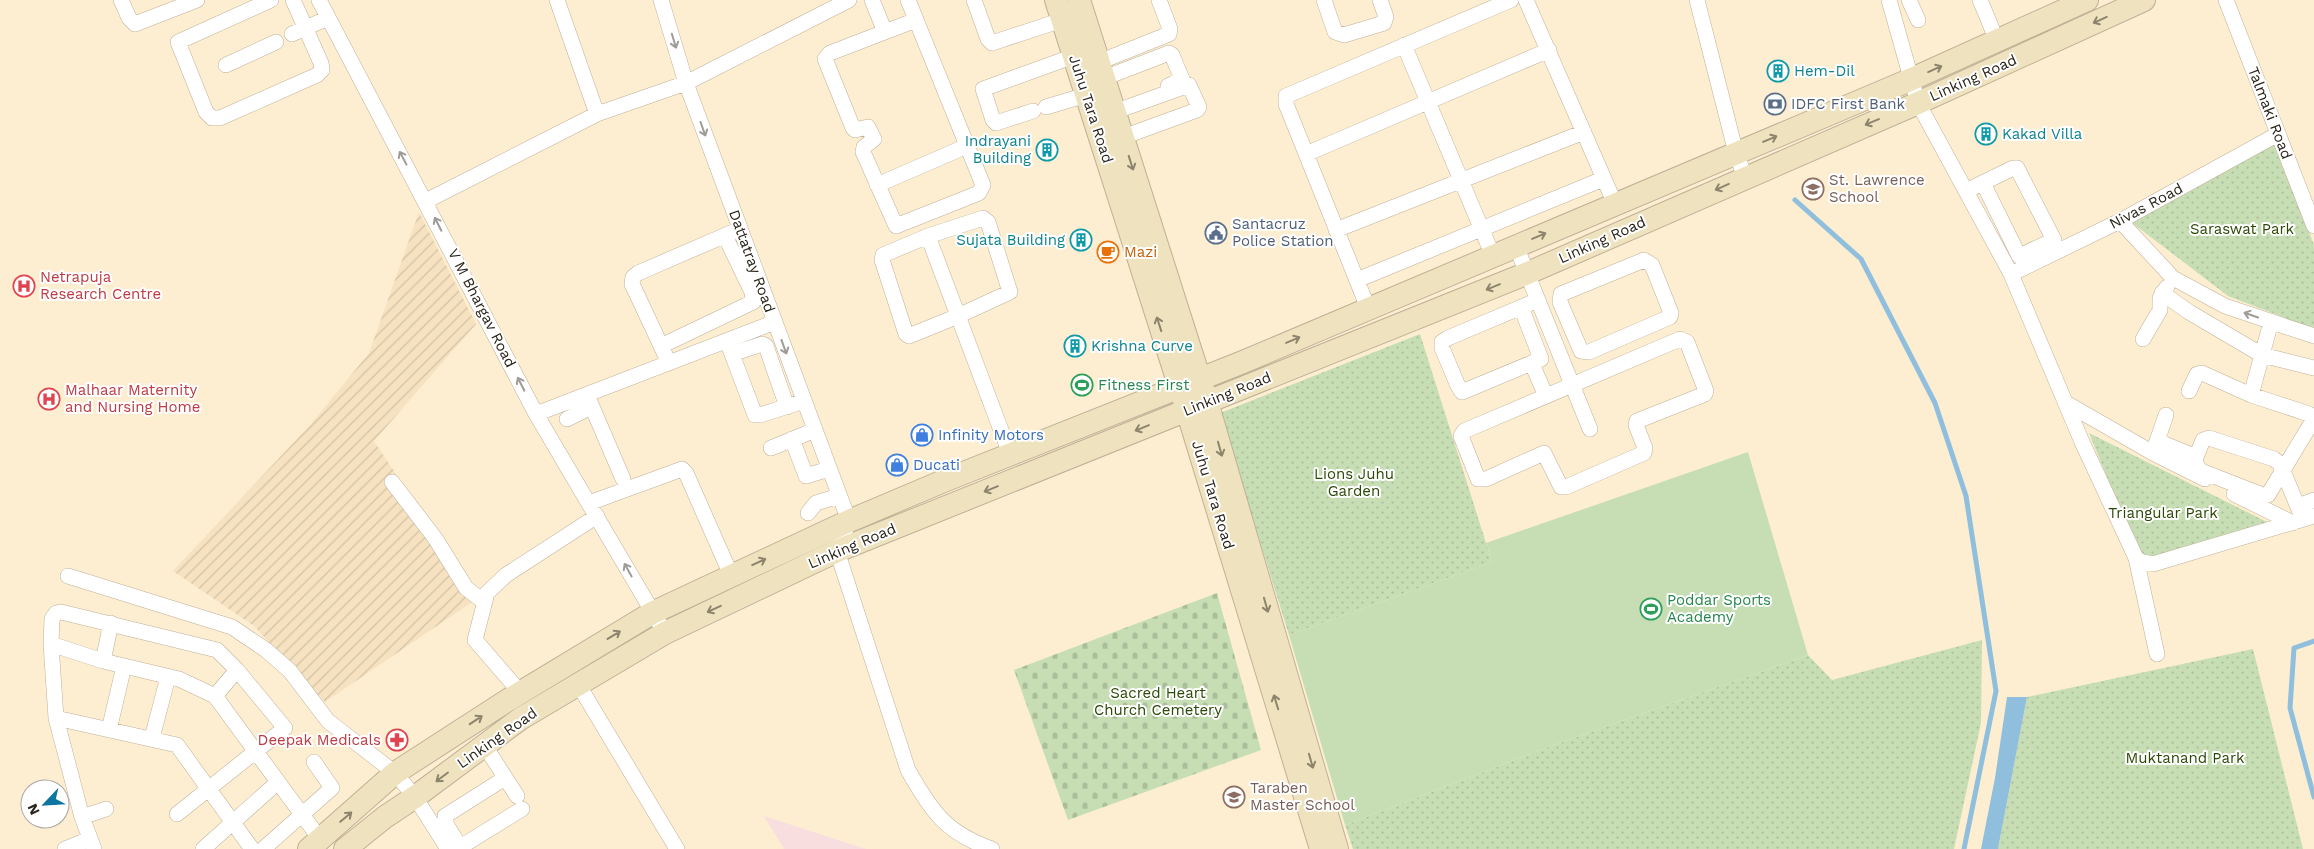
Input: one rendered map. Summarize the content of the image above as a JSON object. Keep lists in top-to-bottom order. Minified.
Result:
{"streets":{"main road":["Linking Road","Juhu Tara Road"],"street":["Talmaki Road","Nivas Road","Dattatray Road","V M Bhargav Road"]},"crossings":[["Linking Road","Juhu Tara Road"],["Linking Road","Dattatray Road"],["Linking Road","V M Bhargav Road"],["Talmaki Road","Nivas Road"]],"one_way":["Dattatray Road","V M Bhargav Road"],"parks":["Saraswat Park","Lions Juhu Garden","Triangular Park","Sacred Heart Church Cemetery","Muktanand Park"],"places":{"building":["Hem-Dil","Kakad Villa","Indrayani Building","Sujata Building","Krishna Curve"],"bank":["IDFC First Bank"],"school or university":["St. Lawrence School","Taraben Master School"],"public building":["Santacruz Police Station"],"cafe":["Mazi"],"hospital":["Netrapuja Research Centre","Malhaar Maternity and Nursing Home"],"sports":["Fitness First","Poddar Sports Academy"],"shop":["Infinity Motors","Ducati"],"pharmacy":["Deepak Medicals"]},"north":"bottom left"}
